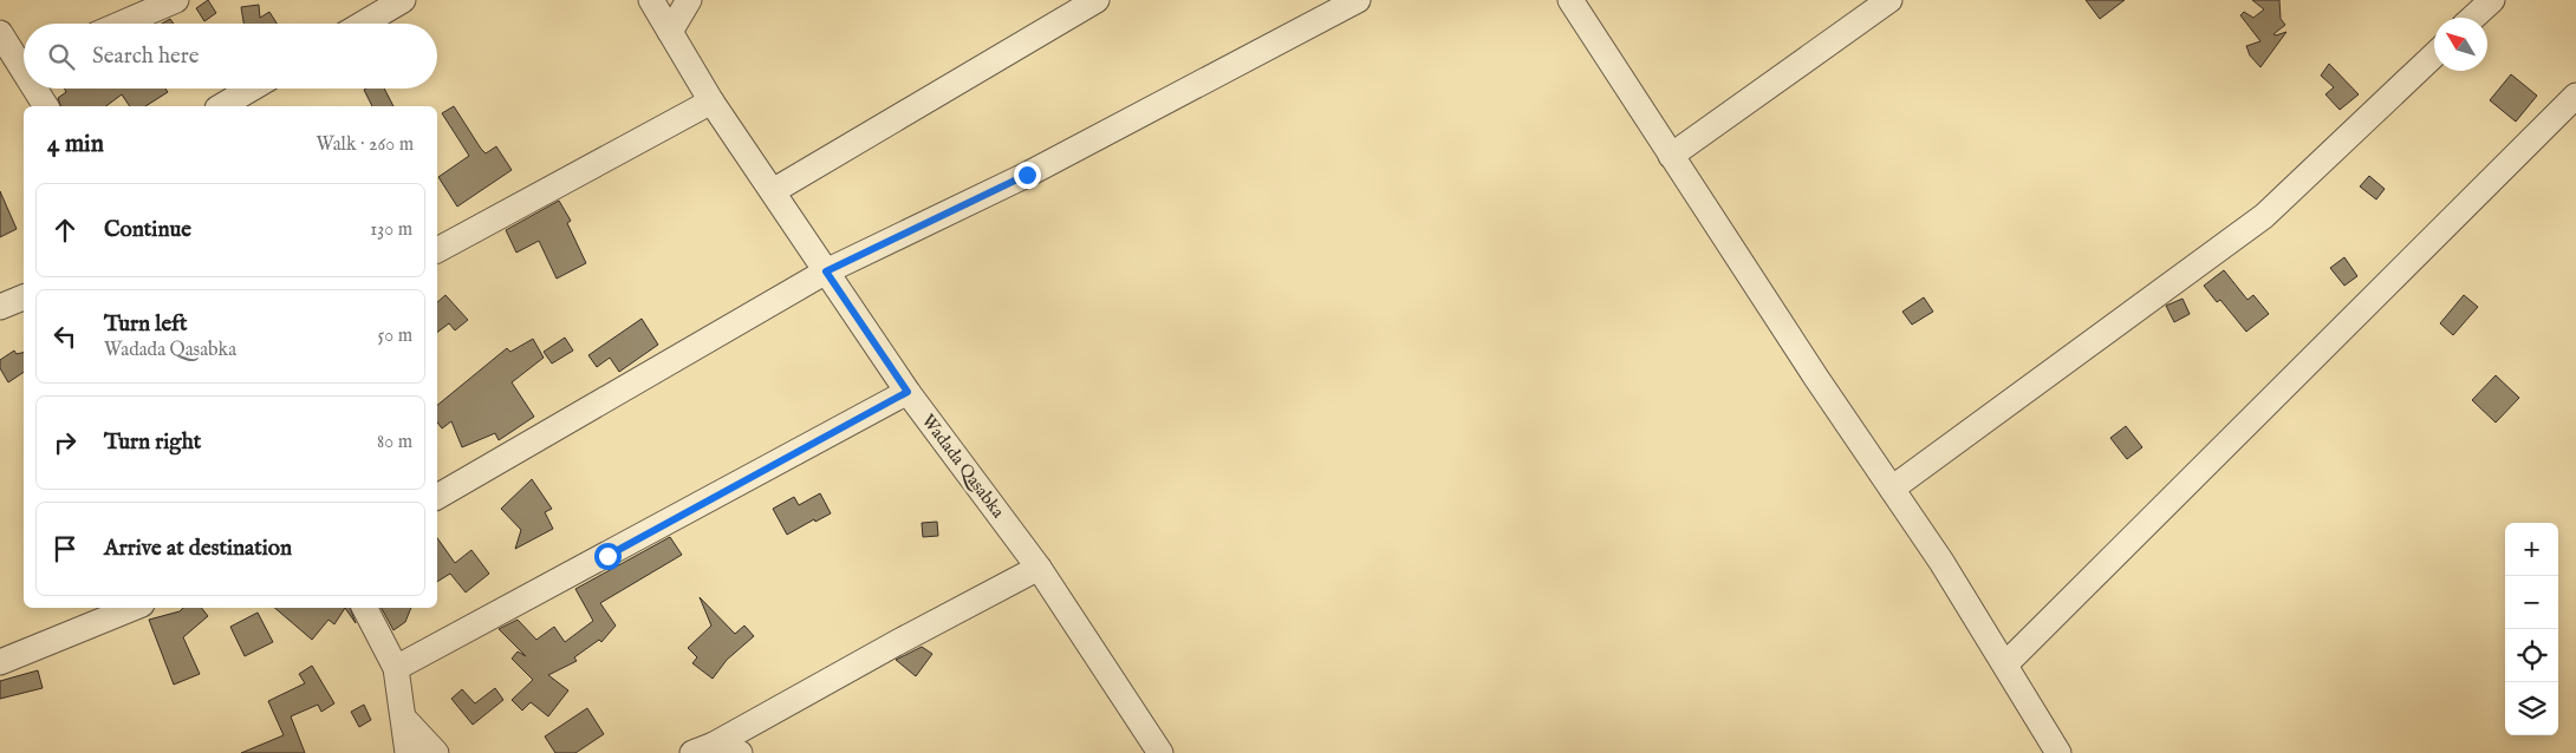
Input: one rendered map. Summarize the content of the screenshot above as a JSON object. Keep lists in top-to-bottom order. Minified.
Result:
{"streets":{"street":["Wadada Qasabka"]},"north":"top left","page":{"search":"Search here","heading":["4 min","Walk · 260 m"],"list":[["Continue","130 m"],["Turn left","Wadada Qasabka","50 m"],["Turn right","80 m"],"Arrive at destination"],"map_buttons":["+","−"]}}
